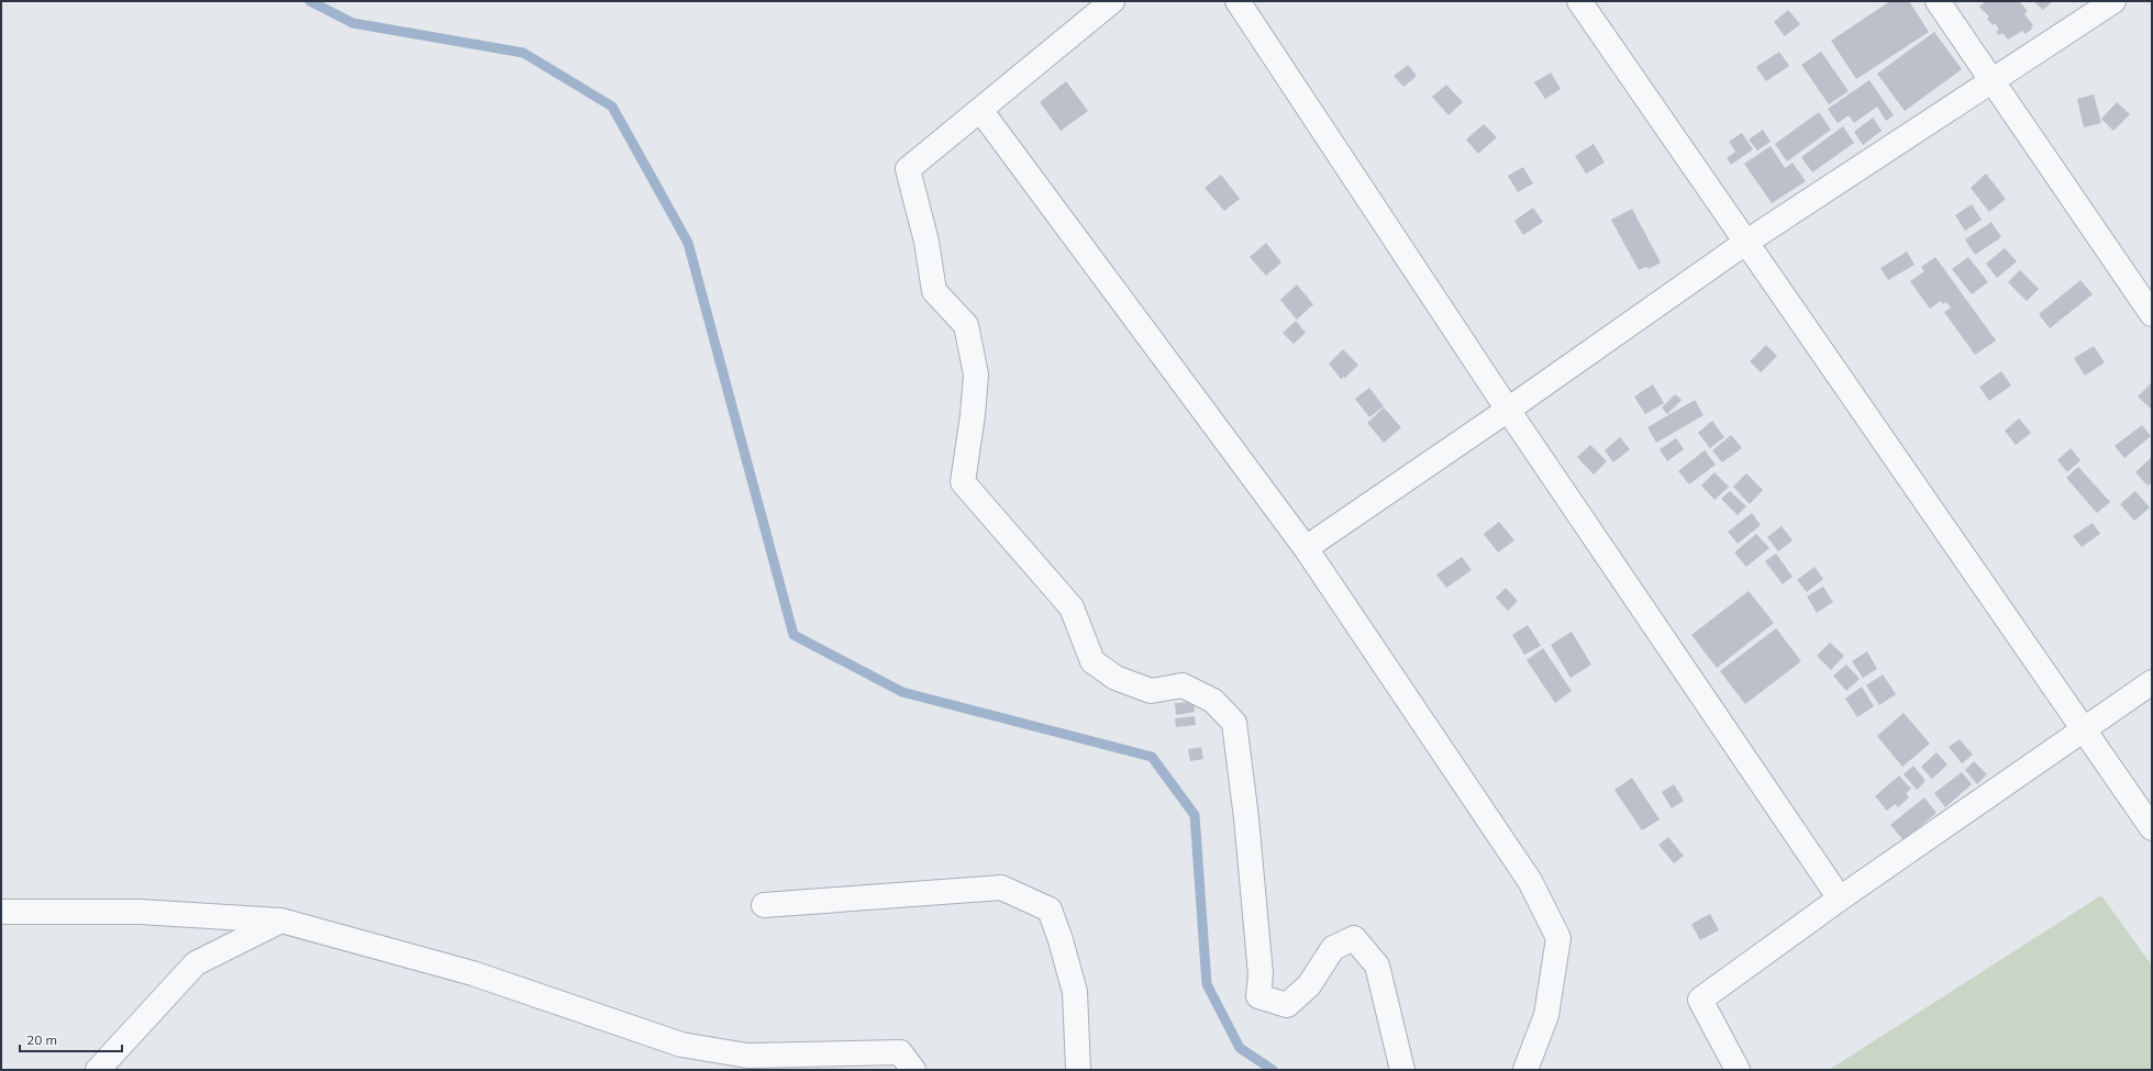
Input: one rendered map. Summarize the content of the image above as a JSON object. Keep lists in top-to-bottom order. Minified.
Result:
{"scale_bar":"20 m"}
